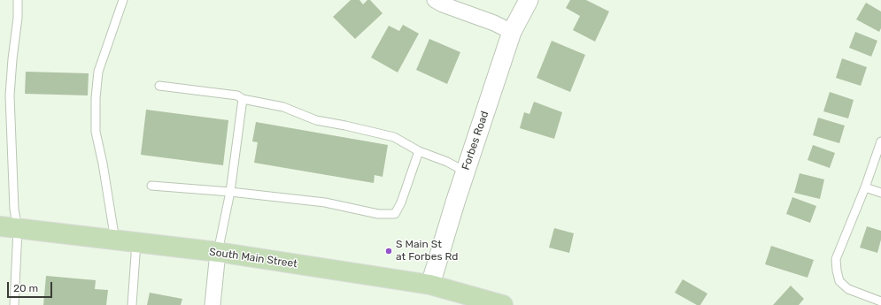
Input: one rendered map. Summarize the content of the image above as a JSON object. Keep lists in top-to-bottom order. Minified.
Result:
{"streets":{"main road":["South Main Street"],"street":["Forbes Road"]},"crossings":[["Forbes Road","South Main Street"]],"places":["S Main St at Forbes Rd"],"scale_bar":"20 m"}
